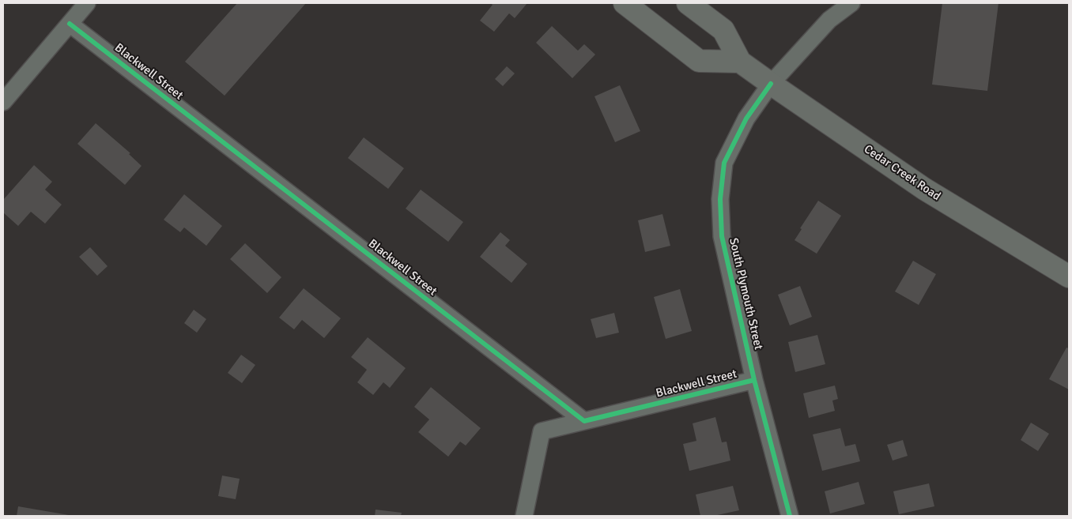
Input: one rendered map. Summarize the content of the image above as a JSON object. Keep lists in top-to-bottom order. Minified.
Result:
{"streets":{"main road":["Cedar Creek Road"],"street":["Blackwell Street","South Plymouth Street"]},"crossings":[["Blackwell Street","South Plymouth Street"],["Cedar Creek Road","South Plymouth Street"]]}
